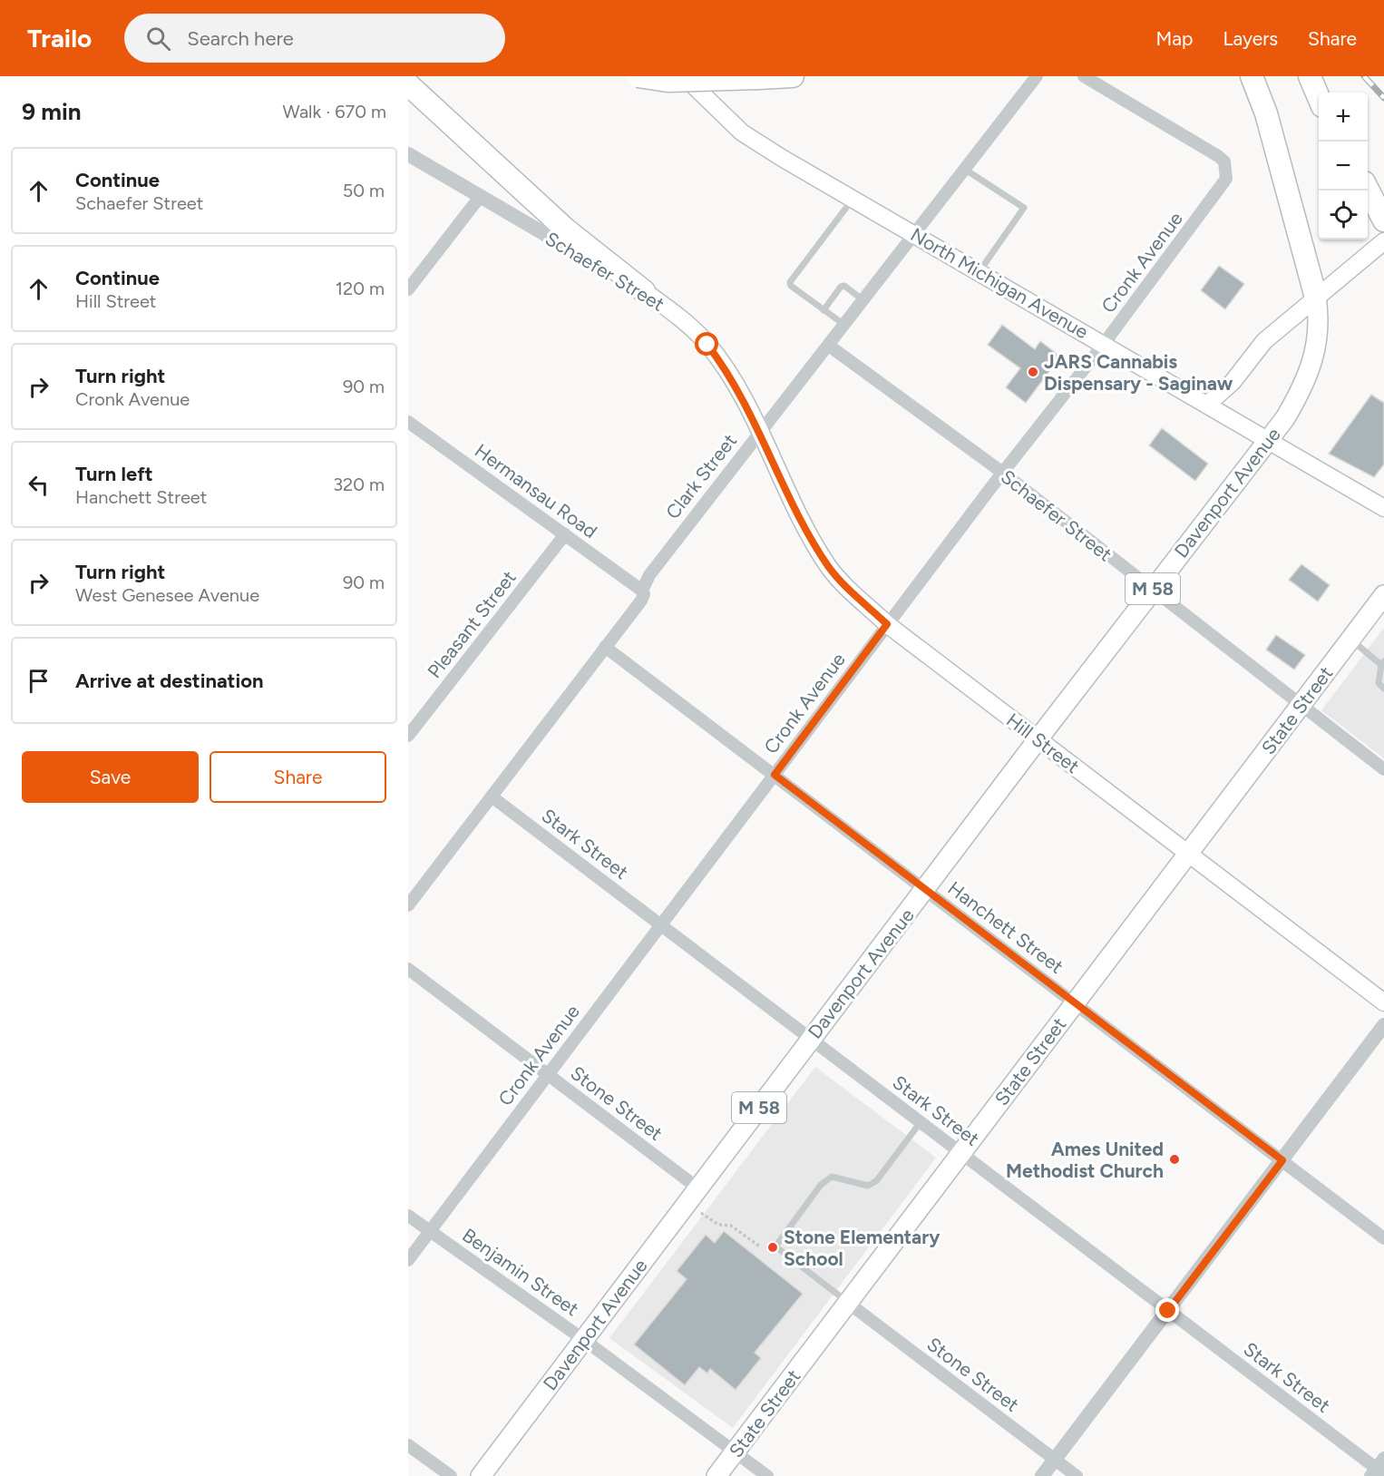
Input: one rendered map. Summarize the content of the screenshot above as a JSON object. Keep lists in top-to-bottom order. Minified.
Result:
{"streets":{"main road":["Schaefer Street","North Michigan Avenue","Davenport Avenue","M 58","State Street","Hill Street"],"street":["Cronk Avenue","Clark Street","Hermansau Road","Pleasant Street","Stark Street","Hanchett Street","Stone Street","Benjamin Street"]},"crossings":[["Cronk Avenue","Schaefer Street"],["Cronk Avenue","North Michigan Avenue"],["Cronk Avenue","Hill Street"],["Cronk Avenue","Stark Street"],["Cronk Avenue","Hanchett Street"],["Cronk Avenue","Stone Street"],["Cronk Avenue","Benjamin Street"],["Schaefer Street","Clark Street"],["Schaefer Street","Davenport Avenue"],["Schaefer Street","State Street"],["Schaefer Street","Hill Street"],["North Michigan Avenue","Clark Street"],["North Michigan Avenue","Davenport Avenue"],["Clark Street","Hermansau Road"],["Clark Street","Hill Street"],["Clark Street","Stark Street"],["Clark Street","Hanchett Street"],["Hermansau Road","Pleasant Street"],["Davenport Avenue","Hill Street"],["Davenport Avenue","Stark Street"],["Davenport Avenue","Hanchett Street"],["Davenport Avenue","Stone Street"],["Davenport Avenue","Benjamin Street"],["State Street","Hill Street"],["State Street","Stark Street"],["State Street","Hanchett Street"],["State Street","Stone Street"],["State Street","Benjamin Street"]],"places":["JARS Cannabis Dispensary - Saginaw","Ames United Methodist Church","Stone Elementary School"],"page":{"header":"Trailo","search":"Search here","nav":["Map","Layers","Share"],"heading":["9 min","Walk · 670 m"],"map_buttons":["+","−"],"list":[["Continue","Schaefer Street","50 m"],["Continue","Hill Street","120 m"],["Turn right","Cronk Avenue","90 m"],["Turn left","Hanchett Street","320 m"],["Turn right","West Genesee Avenue","90 m"],"Arrive at destination"],"buttons":["Save","Share"]}}
